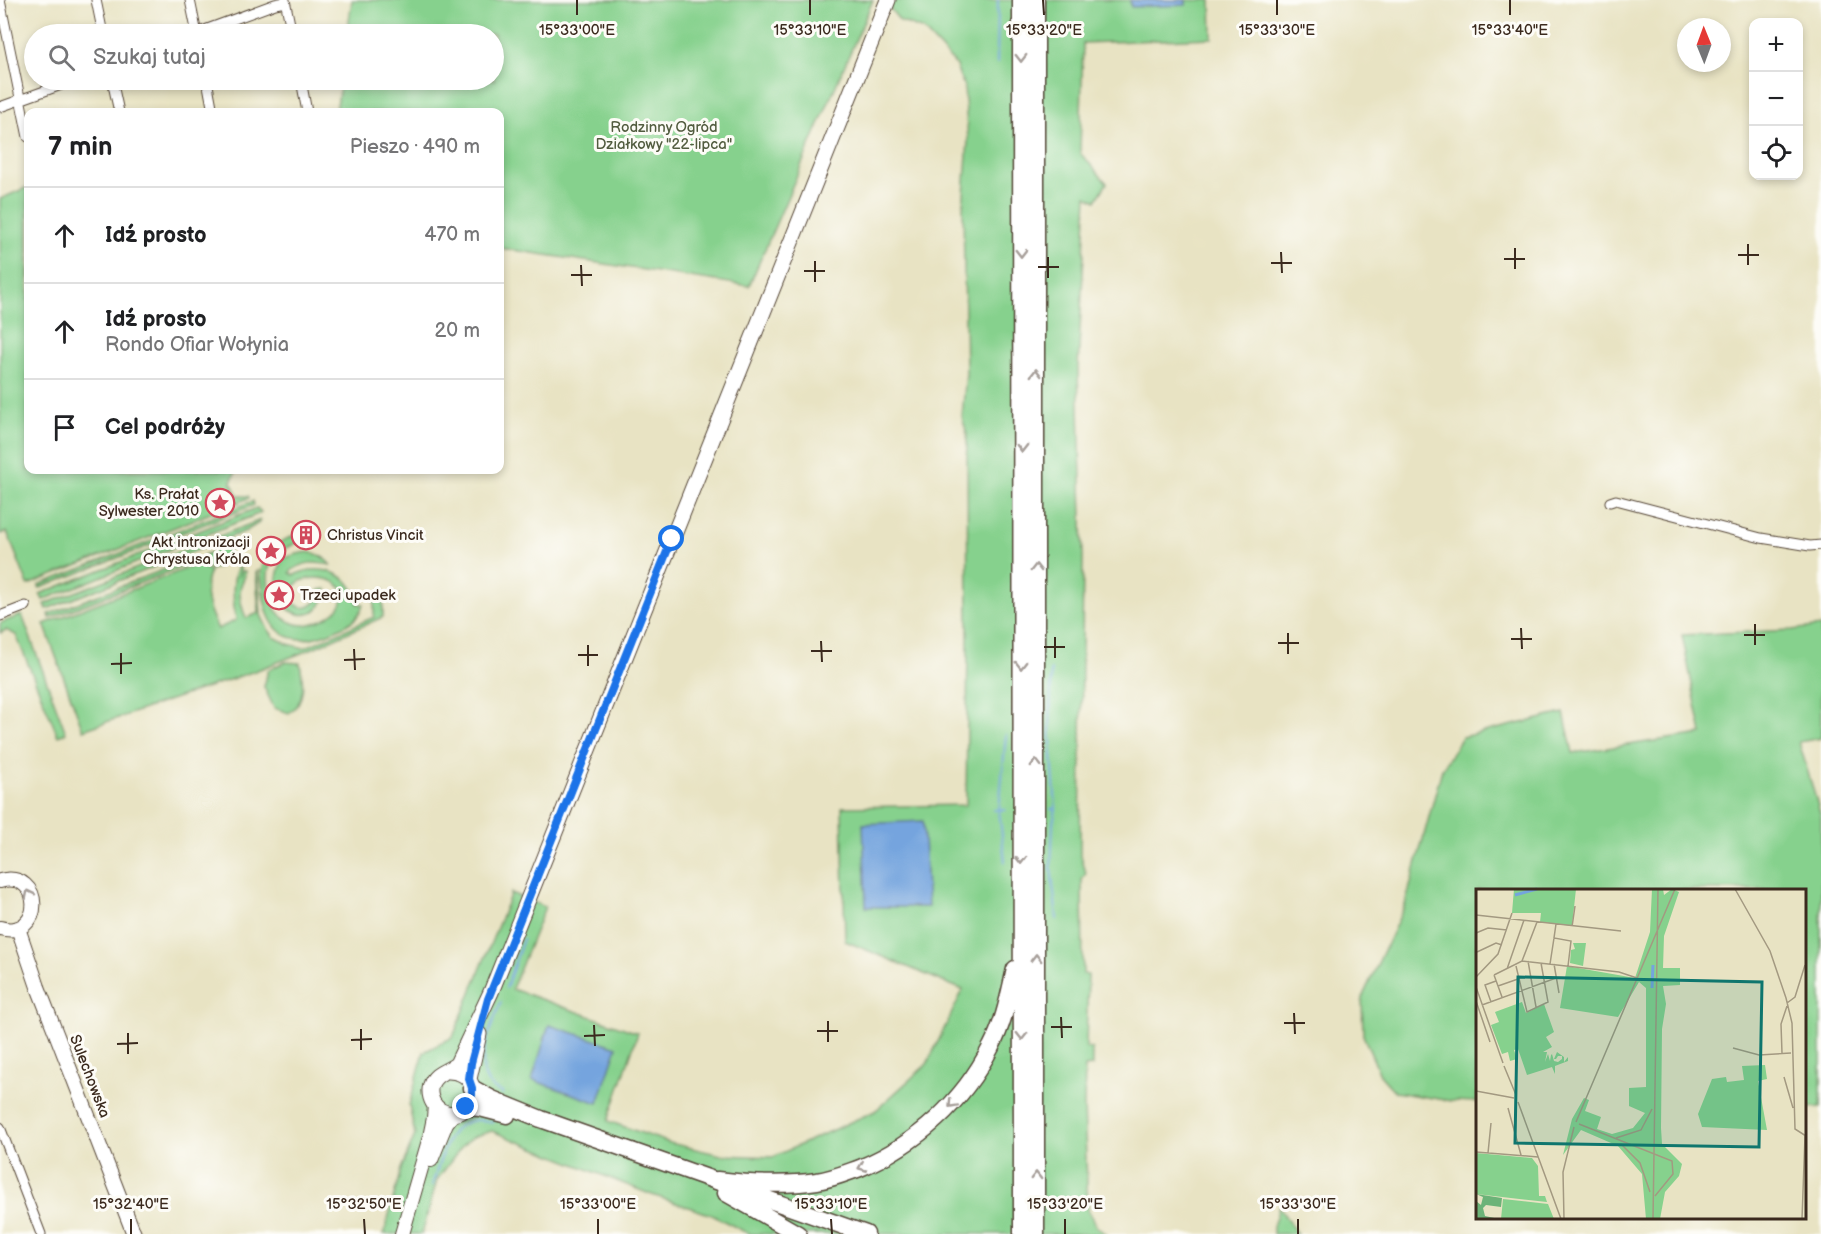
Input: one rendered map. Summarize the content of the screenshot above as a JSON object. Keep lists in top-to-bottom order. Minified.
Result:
{"streets":{"main road":["Sulechowska"]},"parks":["Rodzinny Ogród Działkowy \"22-lipca\""],"places":{"place":["Ks. Prałat Sylwester 2010","Akt intronizacji Chrystusa Króla","Trzeci upadek"],"building":["Christus Vincit"]},"north":"top","page":{"map_buttons":["+","−"],"search":"Szukaj tutaj","heading":["7 min","Pieszo · 490 m"],"list":[["Idź prosto","470 m"],["Idź prosto","Rondo Ofiar Wołynia","20 m"],"Cel podróży"]},"coordinates":["15°33'00\"E","15°33'10\"E","15°33'20\"E","15°33'30\"E","15°33'40\"E","15°32'40\"E","15°32'50\"E"]}
